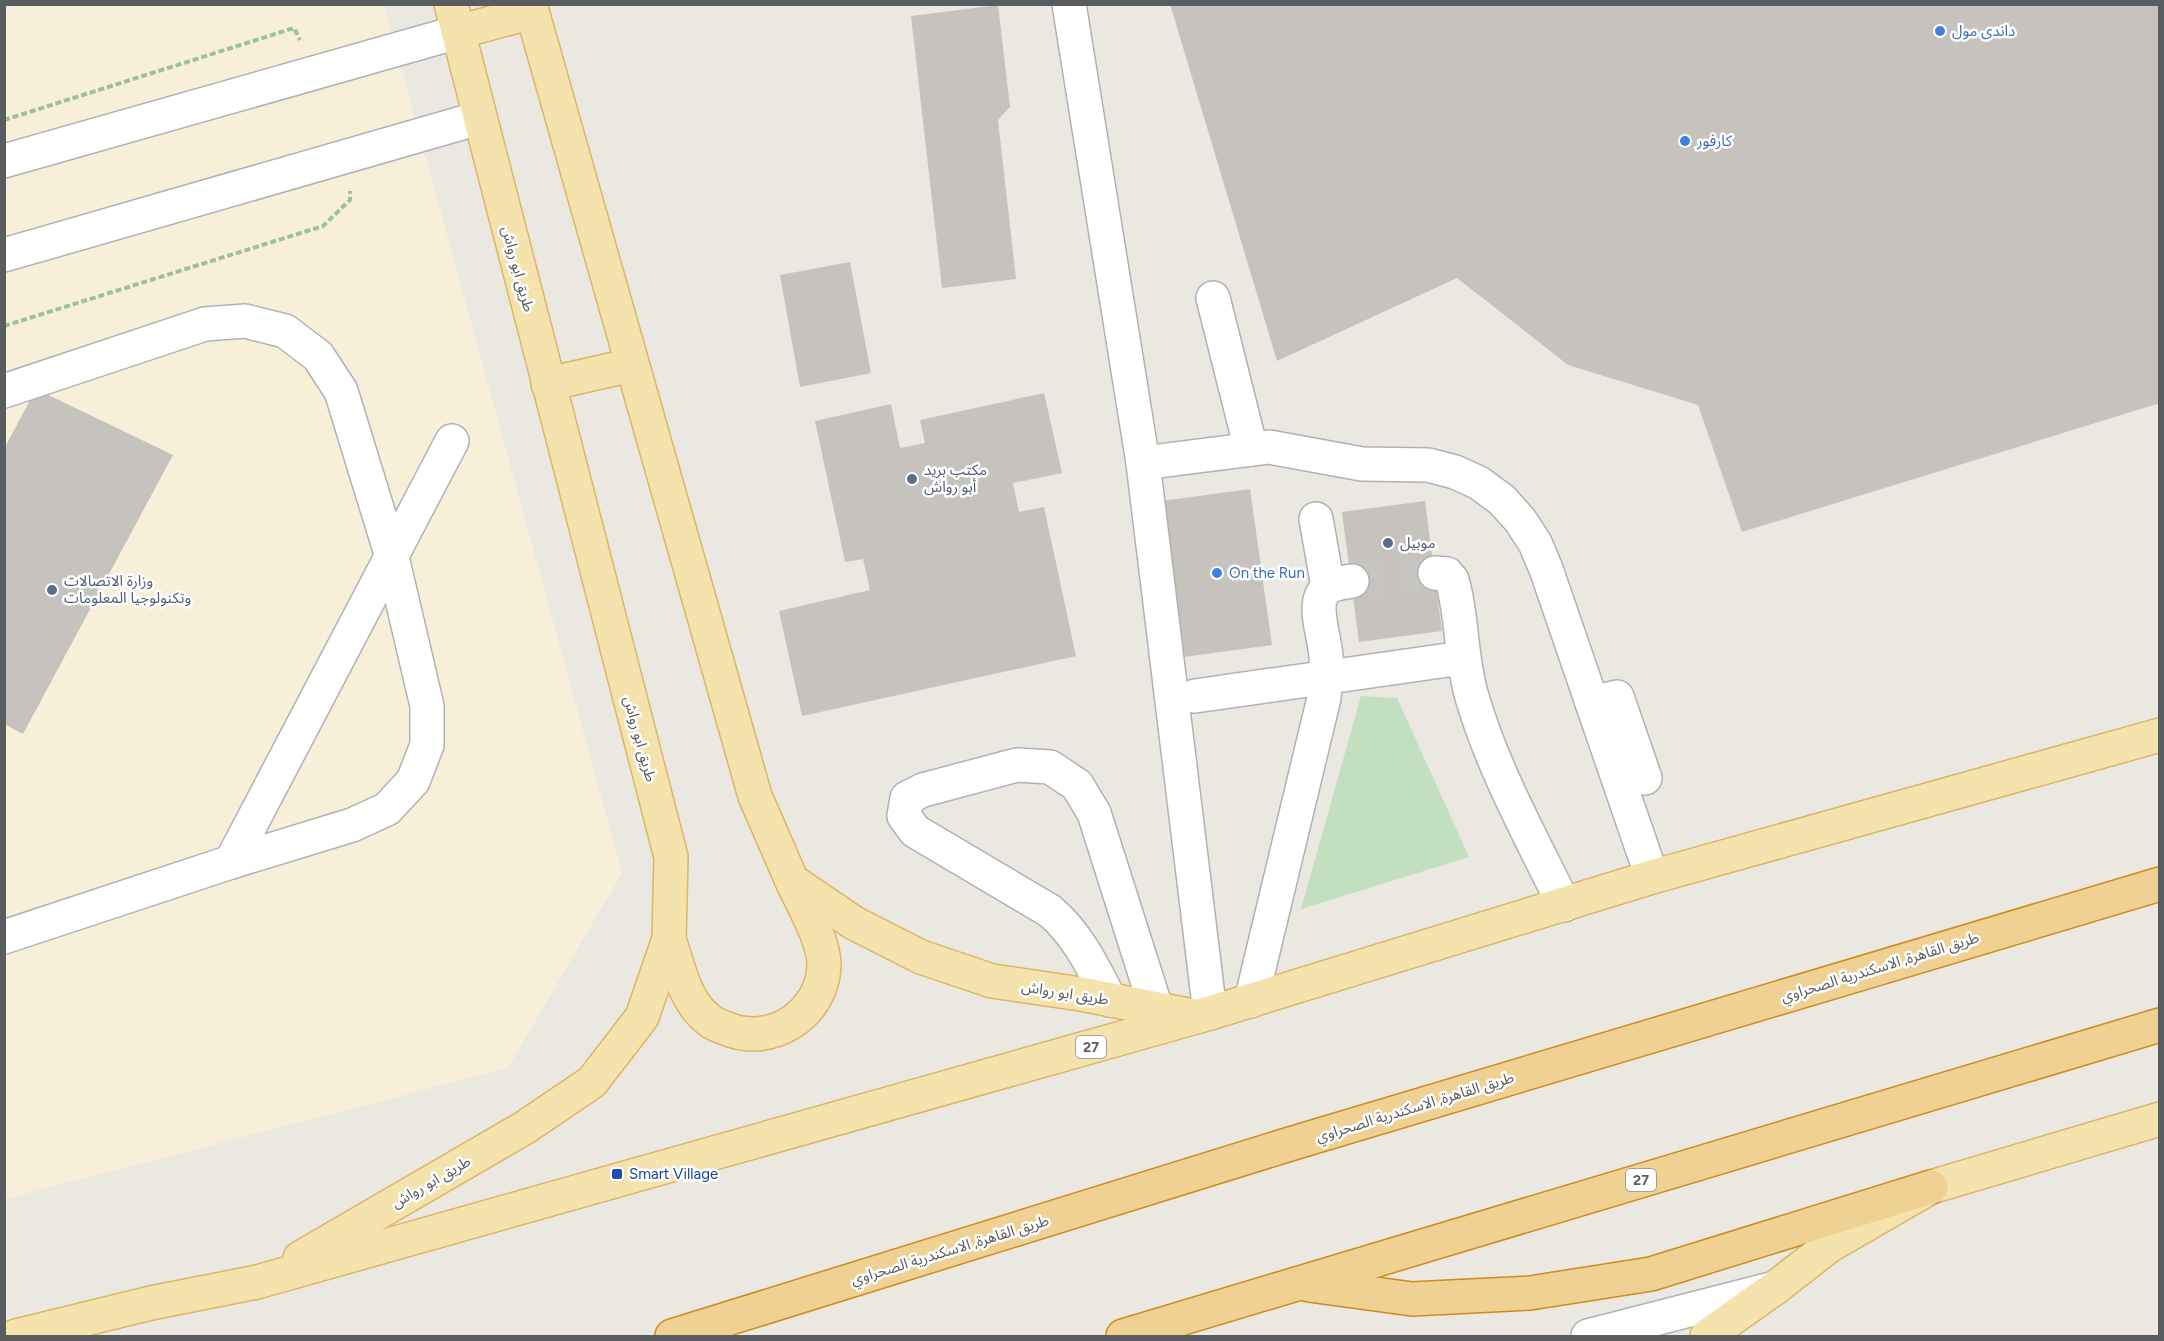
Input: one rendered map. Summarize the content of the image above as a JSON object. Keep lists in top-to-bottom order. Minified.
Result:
{"streets":{"highway":["طريق القاهرة, الاسكندرية الصحراوي","27"],"main road":["طريق ابو رواش"]},"crossings":[["طريق ابو رواش","27"]],"places":{"other":["داندى مول","كارفور","مكتب بريد أبو رواش","موبيل","On the Run","وزارة الاتصالات وتكنولوجيا المعلومات"],"transit":["Smart Village"]}}
